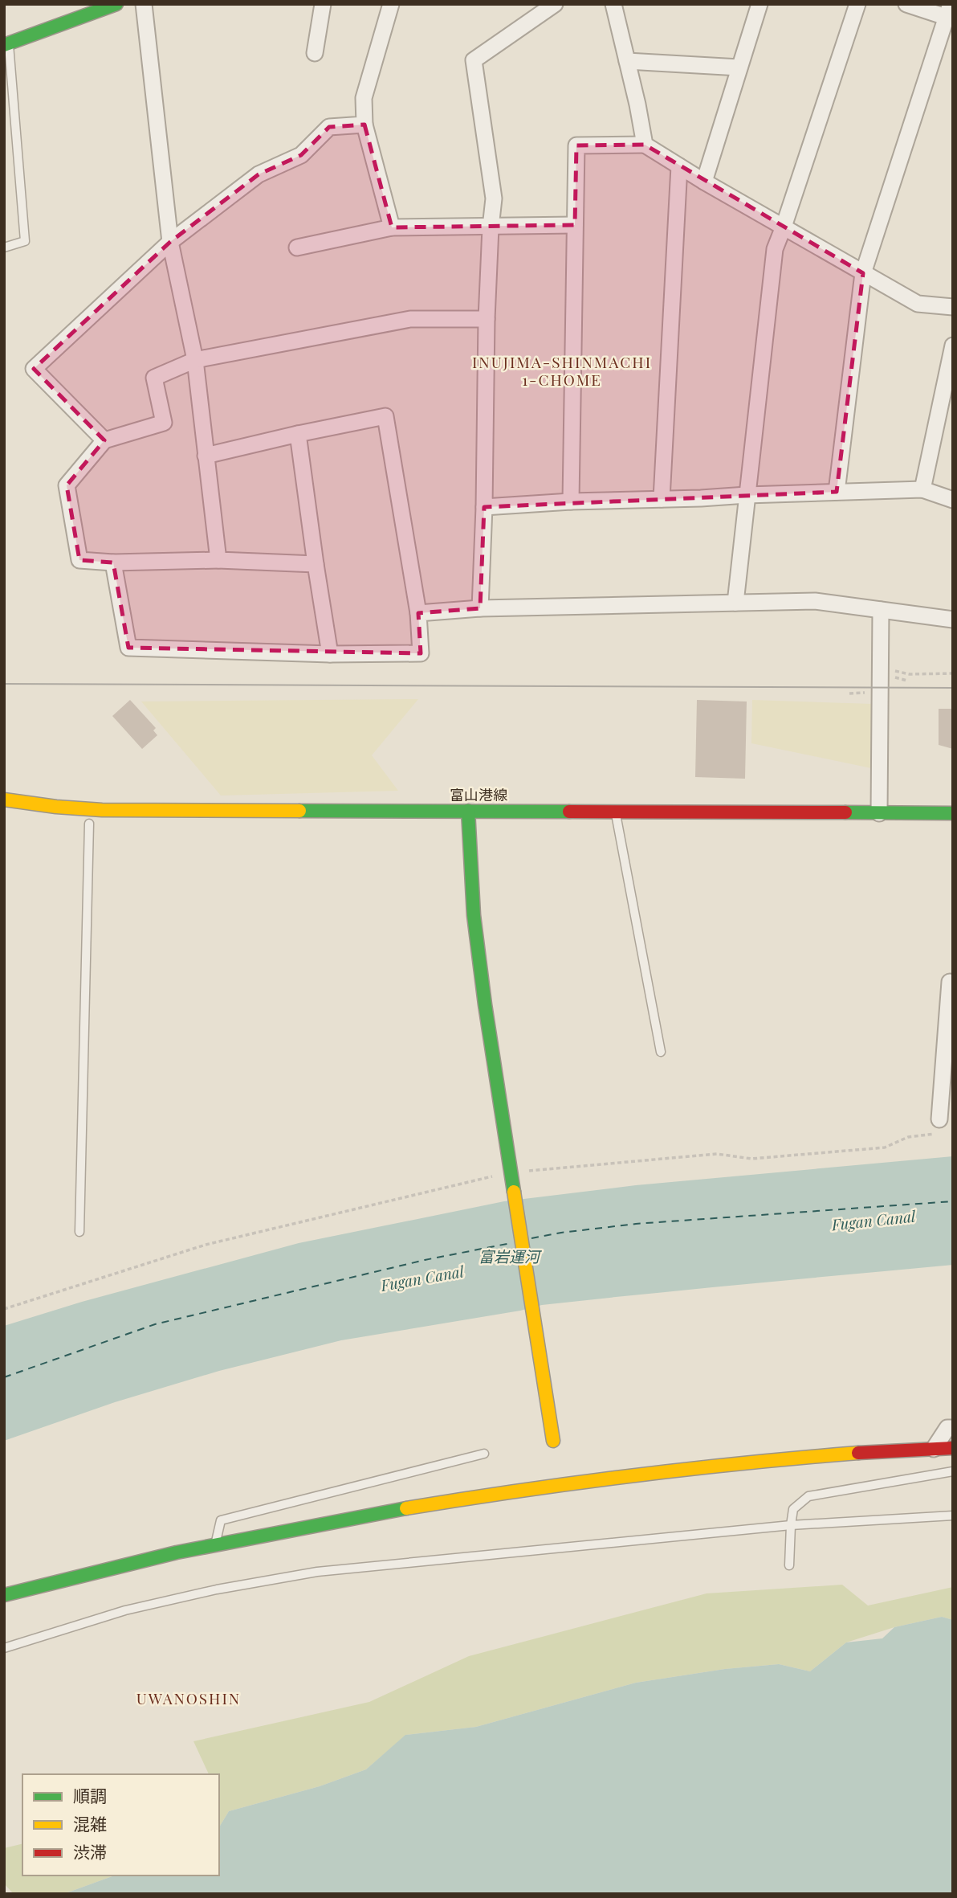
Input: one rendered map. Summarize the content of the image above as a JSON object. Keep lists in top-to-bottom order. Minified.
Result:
{"streets":{"street":["富山港線"]},"districts":["INUJIMA-SHINMACHI 1-CHOME","UWANOSHIN"],"water":["Fugan Canal","富岩運河"],"legend":["順調","混雑","渋滞"]}
